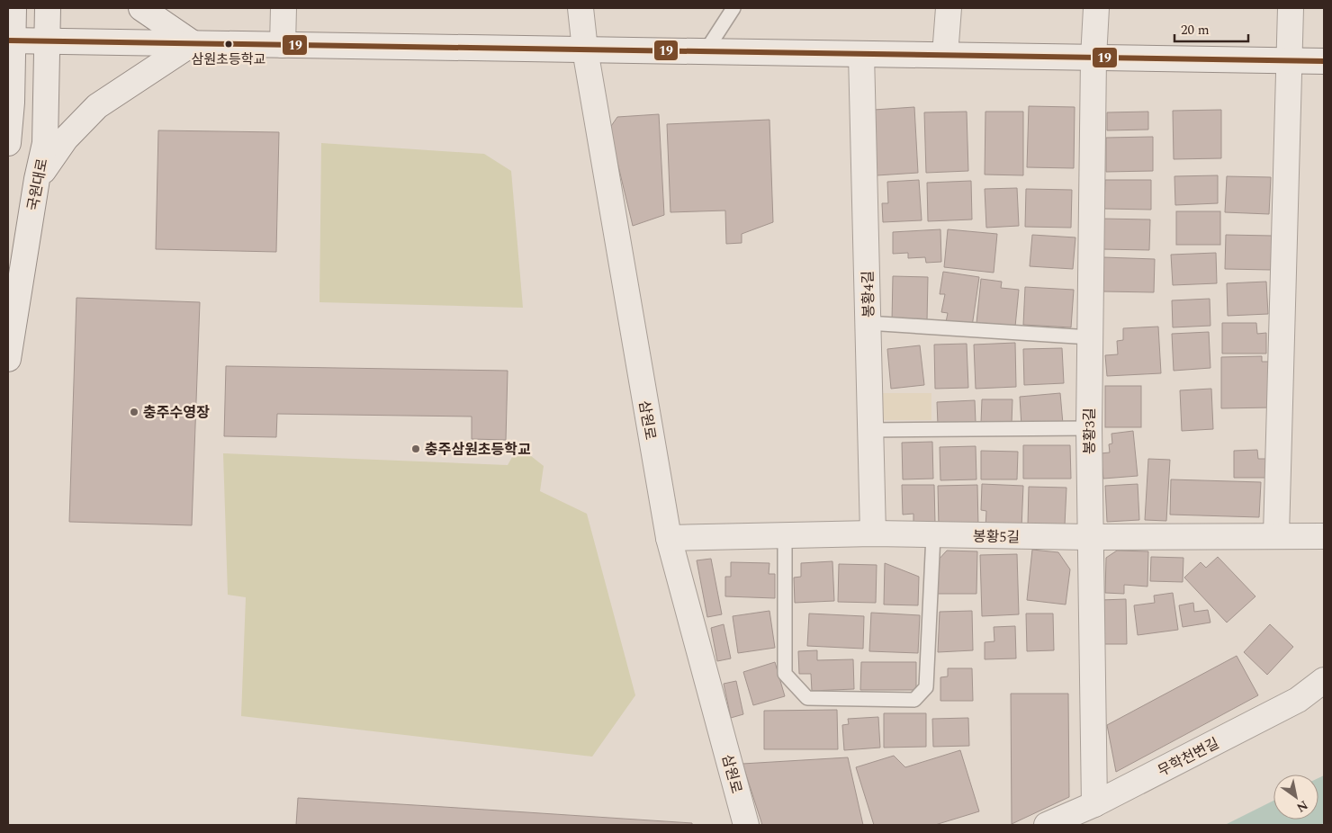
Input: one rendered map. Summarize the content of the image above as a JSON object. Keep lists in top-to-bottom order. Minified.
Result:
{"streets":{"street":["국원대로","봉황4길","삼원로","봉황3길","봉황5길","무학천변길"]},"crossings":[["봉황4길","봉황5길"],["삼원로","봉황5길"],["봉황3길","봉황5길"],["봉황3길","무학천변길"]],"places":["삼원초등학교","충주수영장","충주삼원초등학교"],"lines":["transit line 19"],"scale_bar":"20 m","north":"bottom right"}
